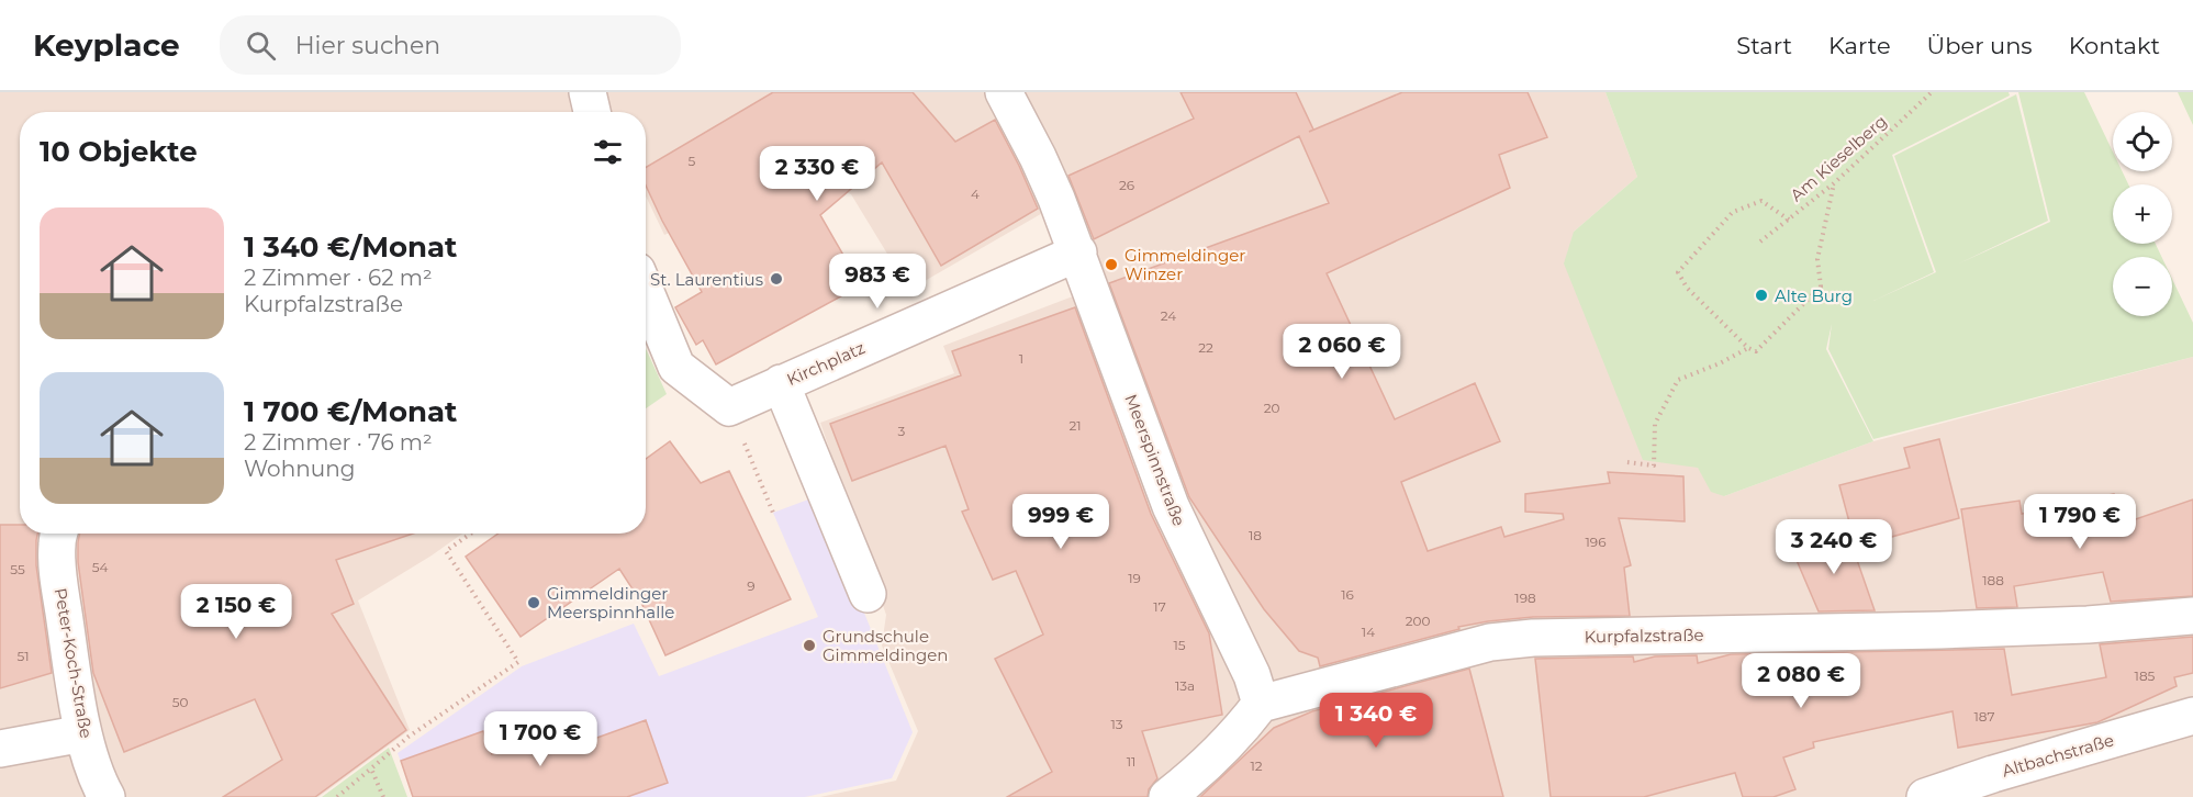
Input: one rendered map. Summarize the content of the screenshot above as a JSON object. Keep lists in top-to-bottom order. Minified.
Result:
{"streets":{"street":["Kirchplatz","Meerspinnstraße","Kurpfalzstraße","Peter-Koch-Straße","Altbachstraße"],"path":["Am Kieselberg"]},"crossings":[["Kirchplatz","Meerspinnstraße"],["Meerspinnstraße","Kurpfalzstraße"]],"places":["Gimmeldinger Winzer","St. Laurentius","Alte Burg","Gimmeldinger Meerspinnhalle","Grundschule Gimmeldingen"],"house_numbers":["5","26","4","24","22","1","20","21","3","18","196","54","55","19","188","9","16","198","17","200","14","15","51","185","13a","50","187","13","11","12"],"page":{"header":"Keyplace","search":"Hier suchen","nav":["Start","Karte","Über uns","Kontakt"],"map_buttons":["+","−"],"heading":"10 Objekte","price":["2 330 €","983 €","2 060 €","999 €","1 790 €","3 240 €","2 150 €","2 080 €","1 340 €","1 700 €"],"list":[{"name":"1 340 €/Monat","note":"2 Zimmer · 62 m² · Kurpfalzstraße"},{"name":"1 700 €/Monat","note":"2 Zimmer · 76 m² · Wohnung"}]}}
